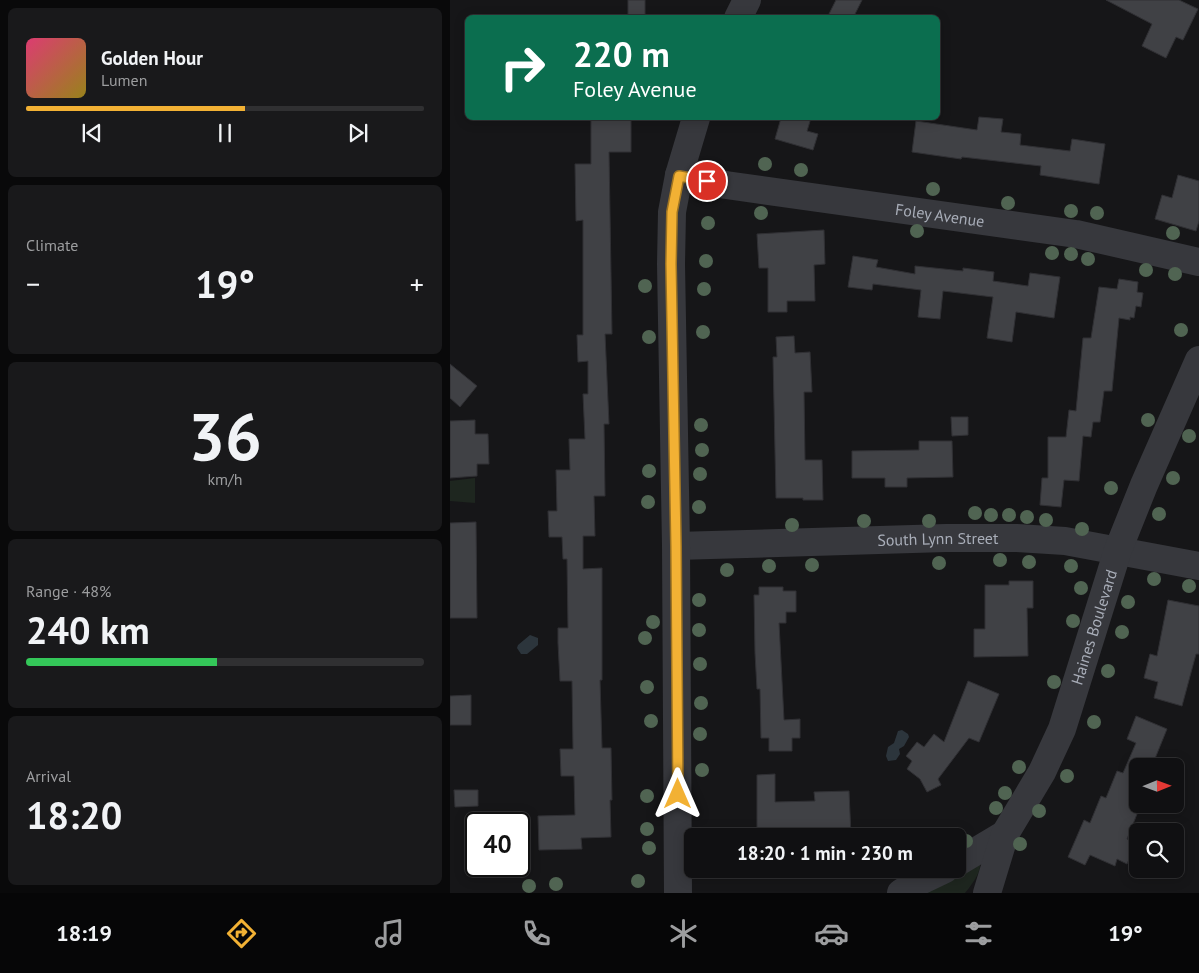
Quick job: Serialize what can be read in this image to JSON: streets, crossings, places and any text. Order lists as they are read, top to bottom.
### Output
{
  "streets": {
    "street": ["Foley Avenue", "South Lynn Street", "Haines Boulevard"]
  },
  "crossings": [
    ["South Lynn Street", "Haines Boulevard"]
  ],
  "north": "right",
  "page": {
    "turn": ["220 m", "Foley Avenue"],
    "song": ["Golden Hour", "Lumen"],
    "tile": [
      "Climate",
      ["36", "km/h"],
      ["Range · 48%", "240 km"],
      ["Arrival", "18:20"]
    ],
    "heat": ["−", "19°", "+"],
    "limit": "40",
    "trip": "18:20 · 1 min · 230 m",
    "tabs": ["18:19", "19°"]
  }
}
